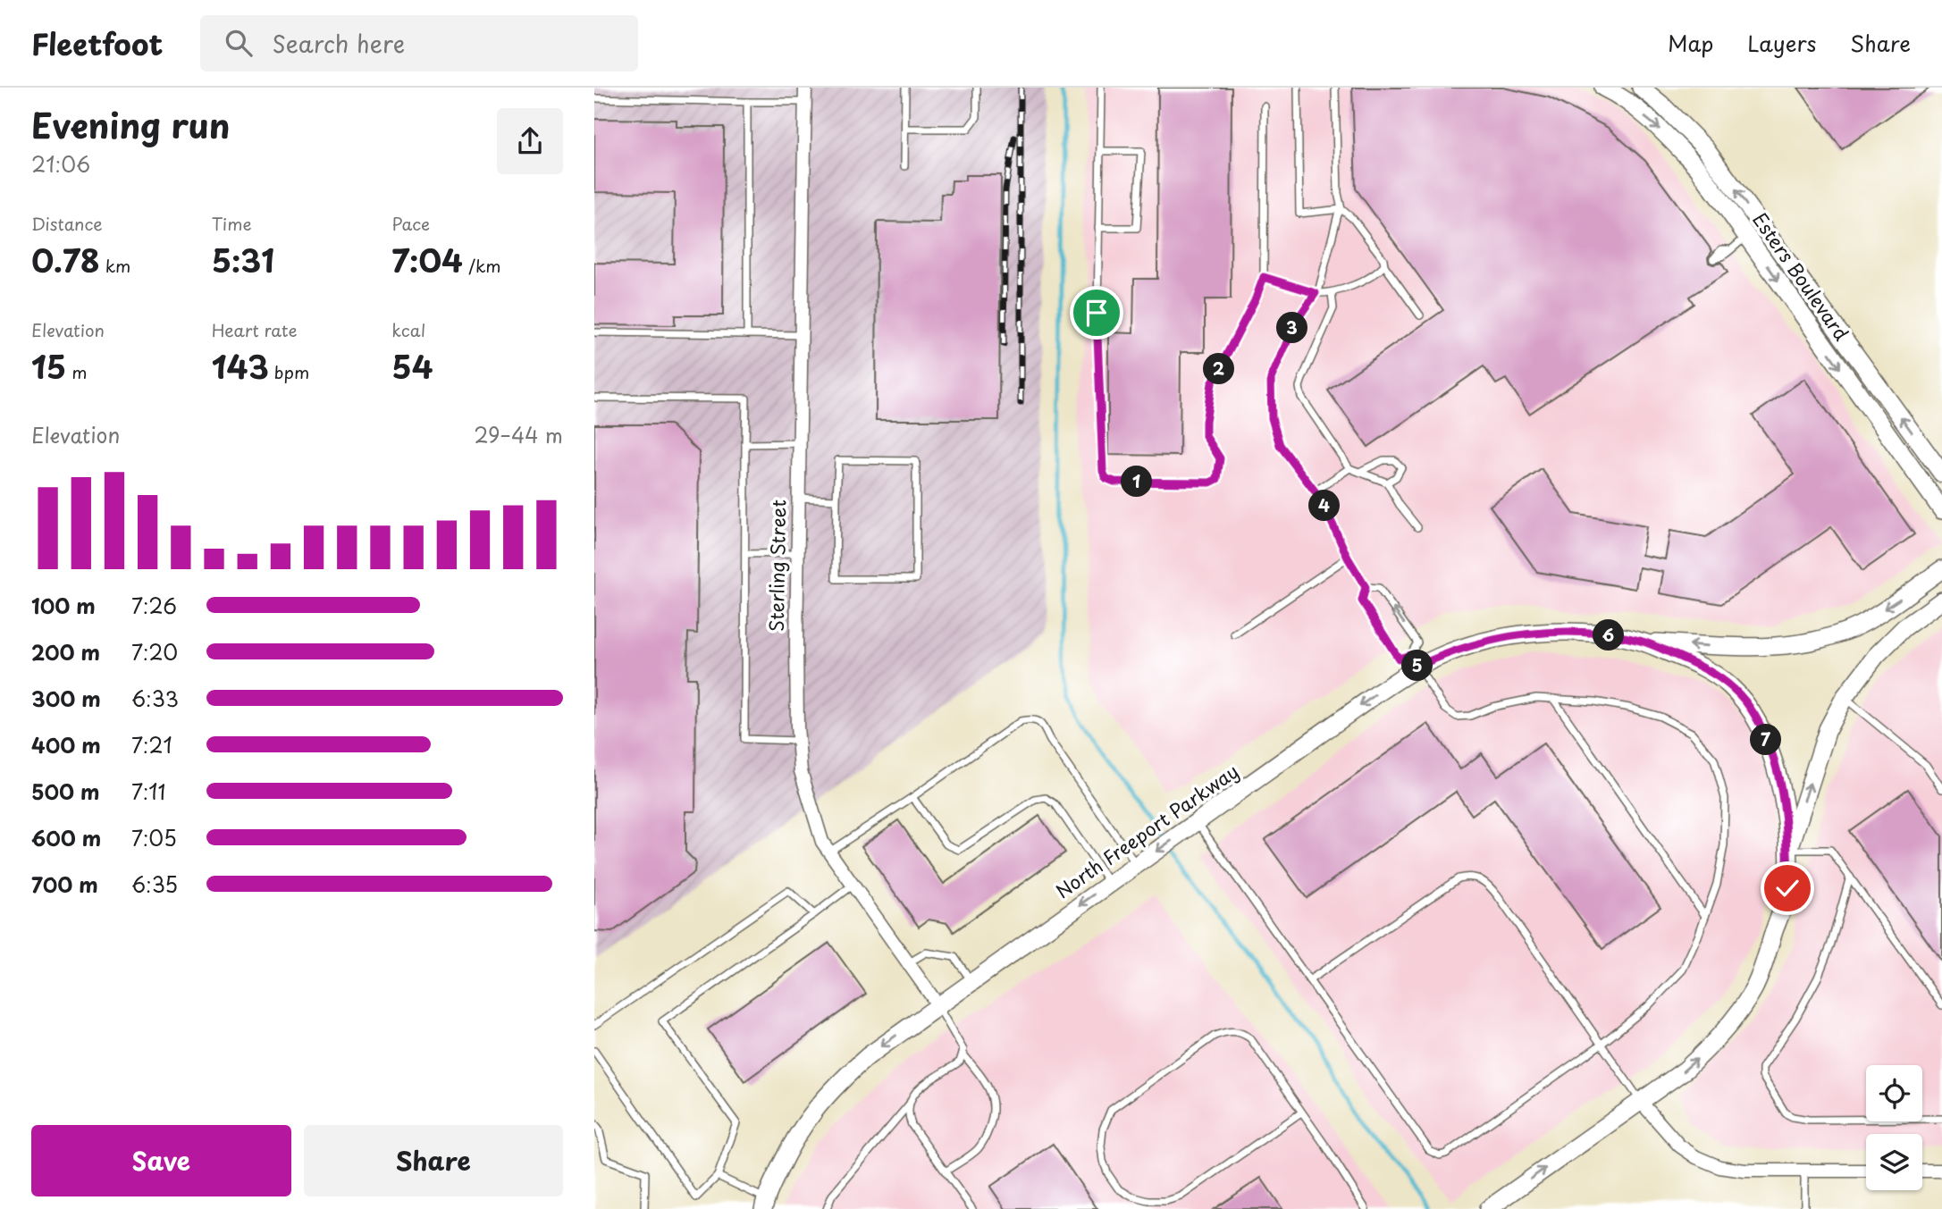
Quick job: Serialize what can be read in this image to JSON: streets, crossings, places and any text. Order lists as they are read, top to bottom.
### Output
{
  "streets": {
    "main road": ["Esters Boulevard", "North Freeport Parkway"],
    "street": ["Sterling Street"]
  },
  "crossings": [
    ["Sterling Street", "North Freeport Parkway"]
  ],
  "one_way": ["North Freeport Parkway"],
  "page": {
    "header": "Fleetfoot",
    "search": "Search here",
    "nav": ["Map", "Layers", "Share"],
    "heading": ["Evening run", "21:06"],
    "stats": [
      ["Distance", "0.78 km"],
      ["Time", "5:31"],
      ["Pace", "7:04 /km"],
      ["Elevation", "15 m"],
      ["Heart rate", "143 bpm"],
      ["kcal", "54"]
    ],
    "pins": [
      "3",
      "2",
      "1",
      "4",
      "6",
      "5",
      "7"
    ],
    "chart": ["Elevation", "29–44 m"],
    "list": [
      {
        "name": "100 m",
        "note": "7:26"
      },
      {
        "name": "200 m",
        "note": "7:20"
      },
      {
        "name": "300 m",
        "note": "6:33"
      },
      {
        "name": "400 m",
        "note": "7:21"
      },
      {
        "name": "500 m",
        "note": "7:11"
      },
      {
        "name": "600 m",
        "note": "7:05"
      },
      {
        "name": "700 m",
        "note": "6:35"
      }
    ],
    "buttons": ["Save", "Share"]
  }
}
